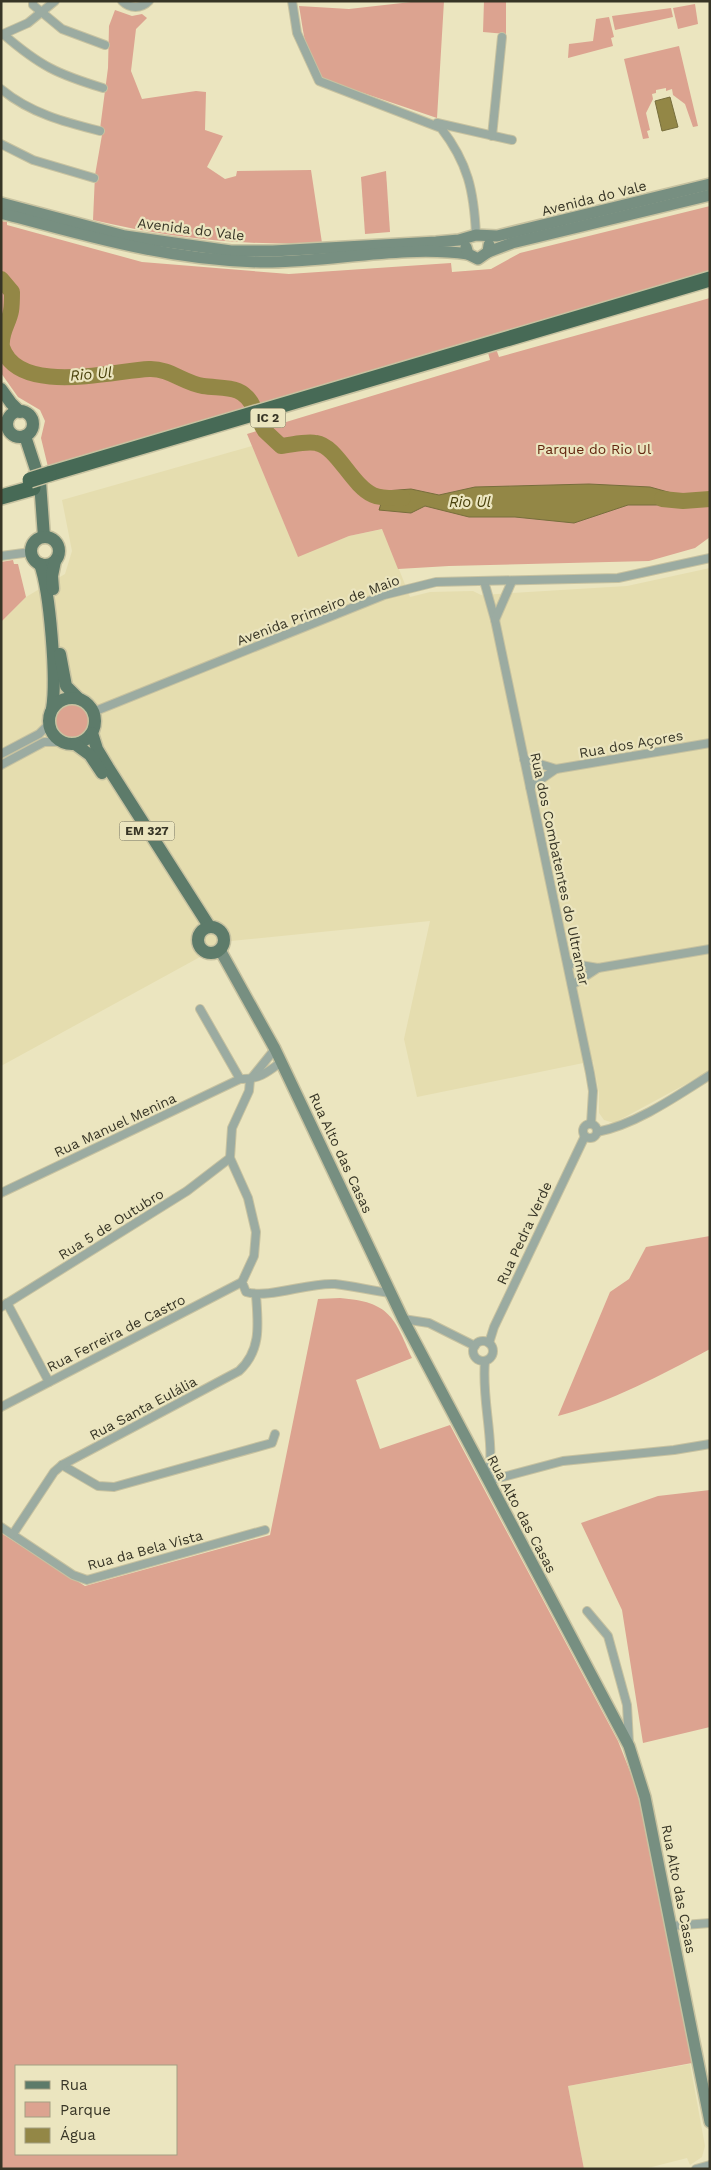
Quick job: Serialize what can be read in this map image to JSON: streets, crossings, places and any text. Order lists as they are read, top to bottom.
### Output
{
  "streets": {
    "highway": ["IC 2"],
    "main road": ["Avenida do Vale", "EM 327", "Rua Alto das Casas"],
    "street": [
      "Avenida Primeiro de Maio",
      "Rua dos Açores",
      "Rua dos Combatentes do Ultramar",
      "Rua Manuel Menina",
      "Rua 5 de Outubro",
      "Rua Pedra Verde",
      "Rua Ferreira de Castro",
      "Rua Santa Eulália",
      "Rua da Bela Vista"
    ]
  },
  "crossings": [
    ["Avenida Primeiro de Maio", "EM 327"],
    ["Avenida Primeiro de Maio", "Rua dos Combatentes do Ultramar"],
    ["Rua dos Açores", "Rua dos Combatentes do Ultramar"],
    ["EM 327", "Rua Alto das Casas"],
    ["Rua dos Combatentes do Ultramar", "Rua Pedra Verde"],
    ["Rua Santa Eulália", "Rua da Bela Vista"]
  ],
  "water": ["Rio Ul"],
  "parks": ["Parque do Rio Ul"],
  "legend": ["Rua", "Parque", "Água"]
}
